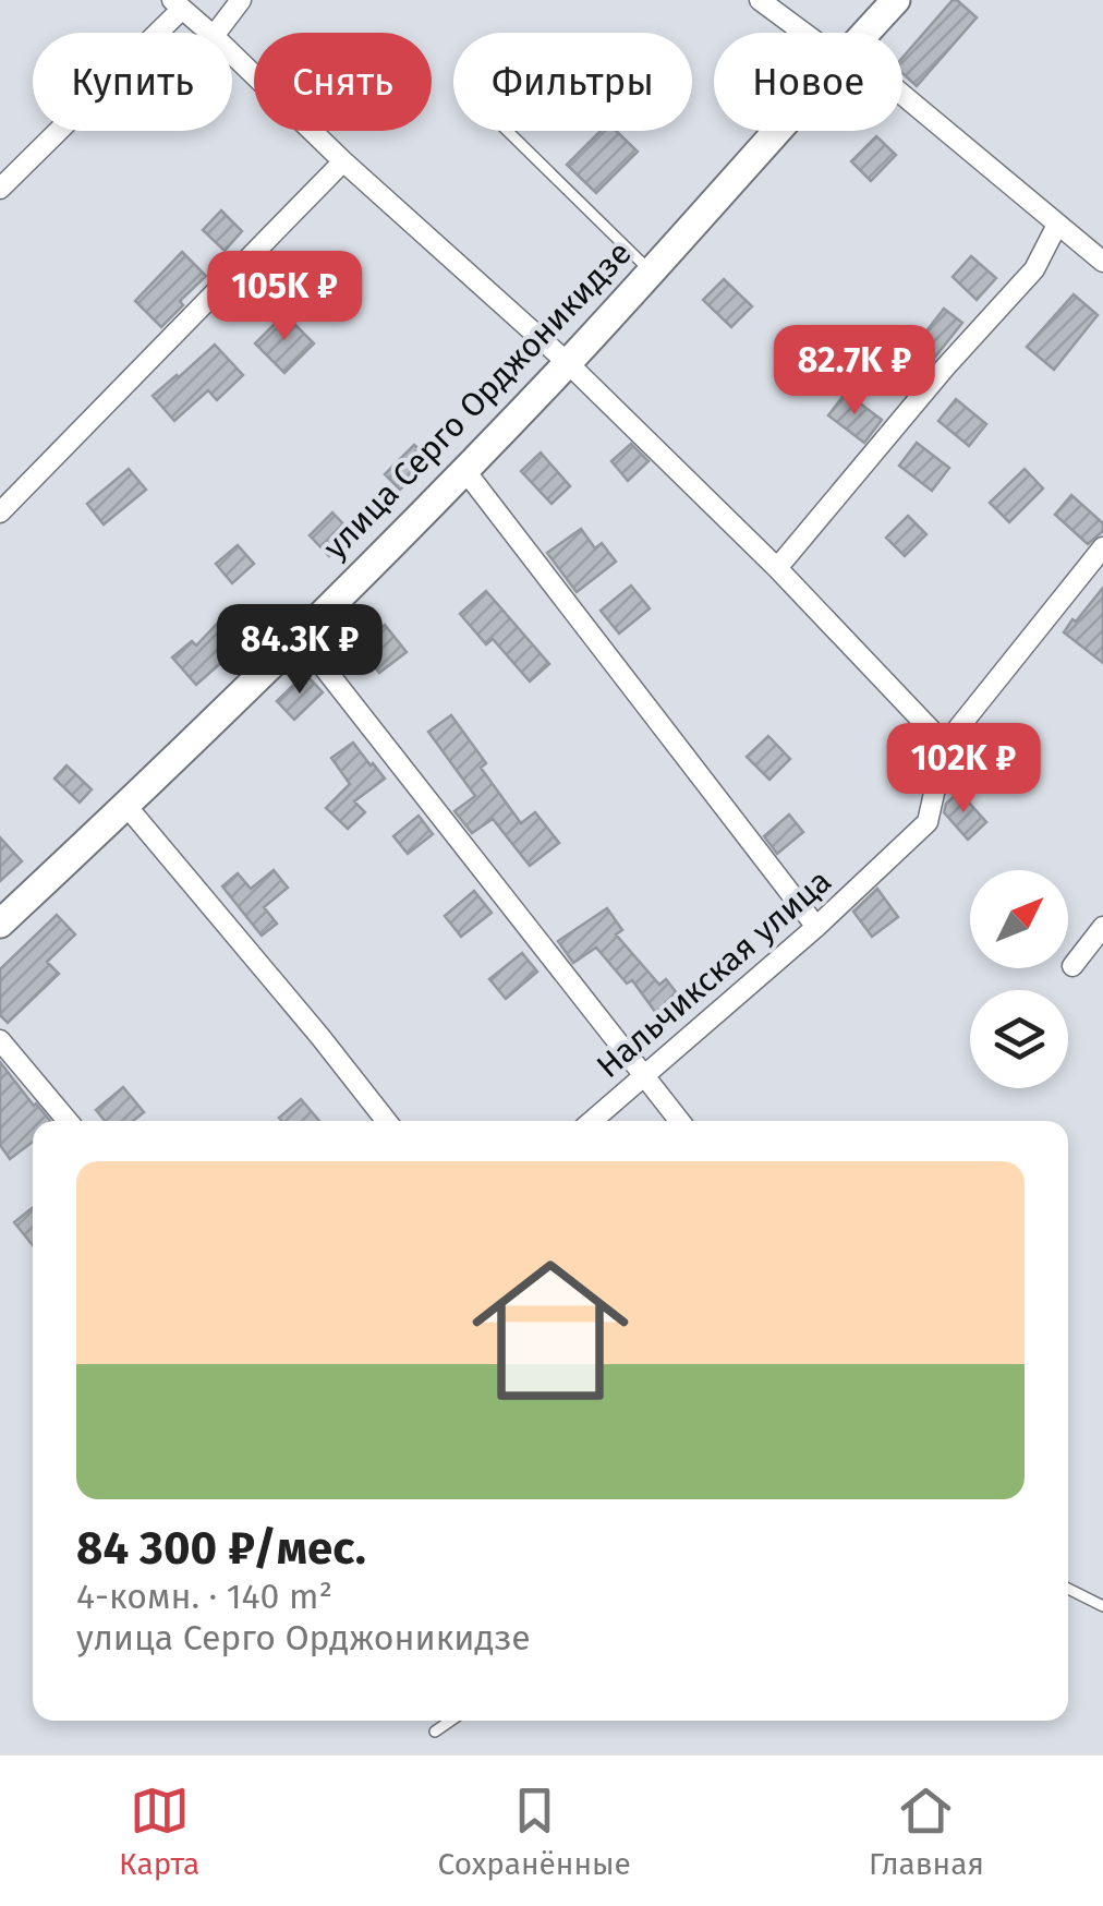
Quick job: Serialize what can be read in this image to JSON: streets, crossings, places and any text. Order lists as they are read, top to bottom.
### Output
{
  "streets": {
    "street": ["улица Серго Орджоникидзе", "Нальчикская улица"]
  },
  "north": "top right",
  "page": {
    "chip": [
      "Купить",
      "Снять",
      "Фильтры",
      "Новое"
    ],
    "price": [
      "105K ₽",
      "82.7K ₽",
      "84.3K ₽",
      "102K ₽"
    ],
    "list": [
      {
        "name": "84 300 ₽/мес.",
        "note": "4-комн. · 140 m² · улица Серго Орджоникидзе"
      }
    ],
    "tabs": ["Карта", "Сохранённые", "Главная"]
  }
}
